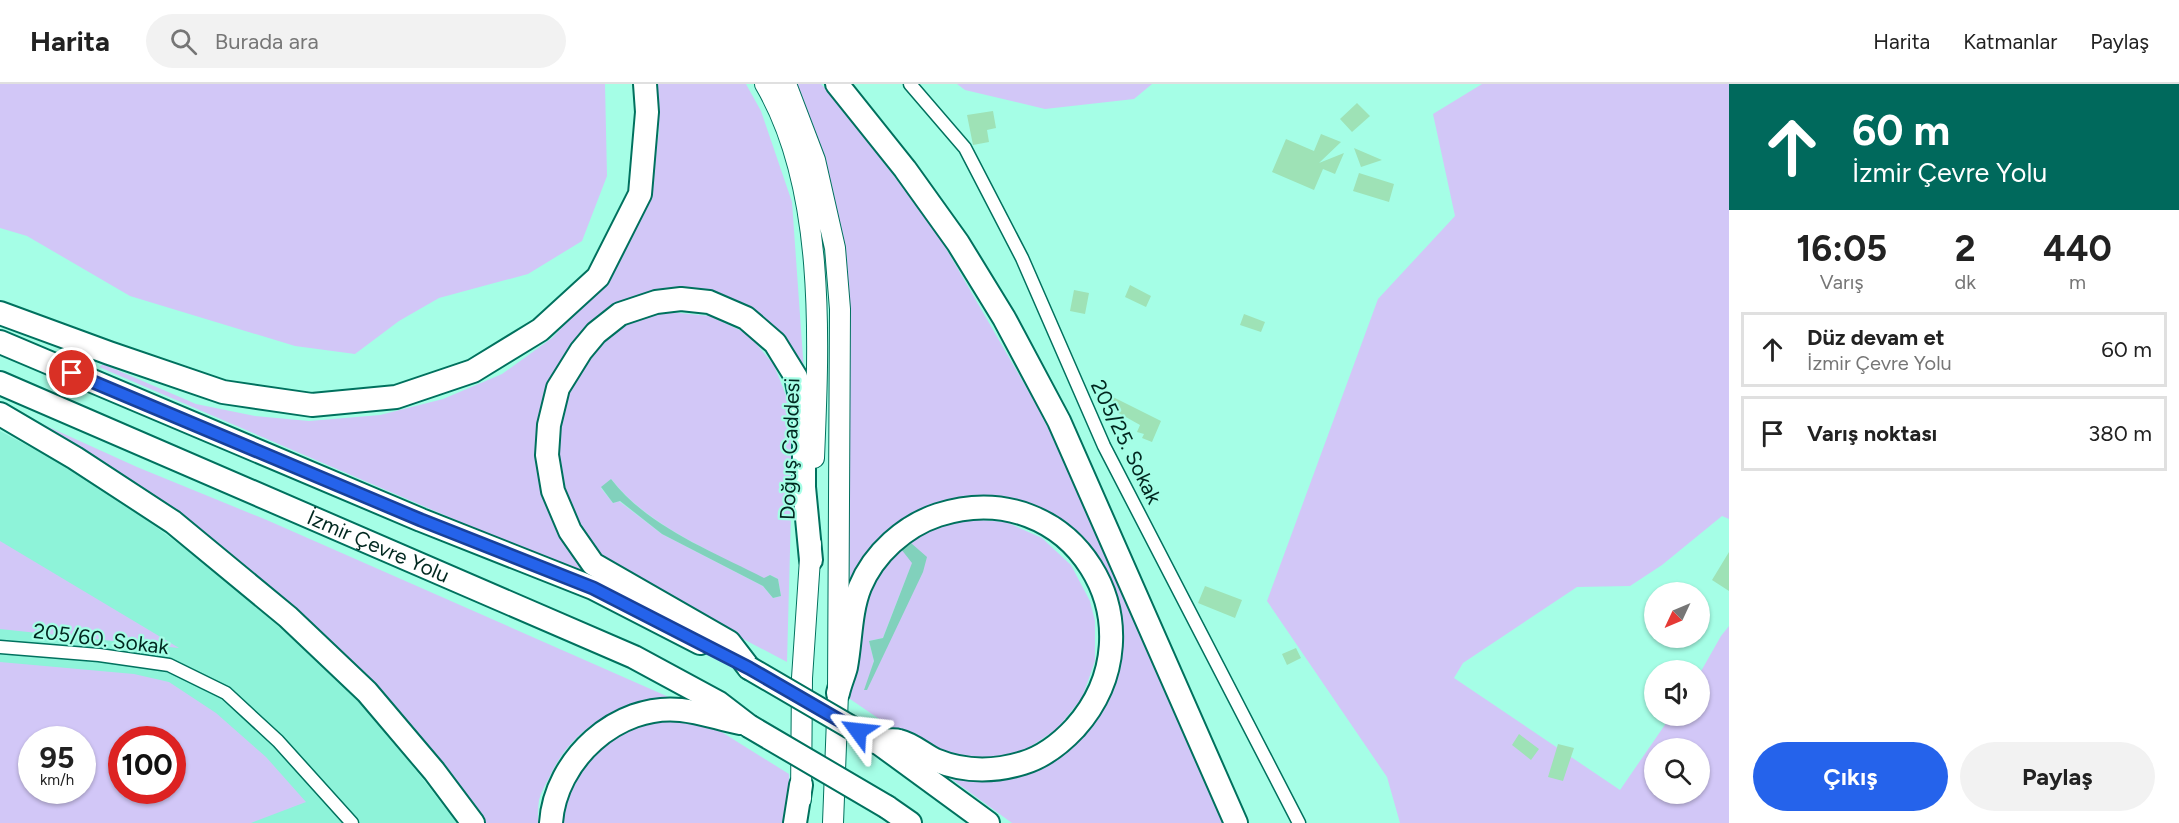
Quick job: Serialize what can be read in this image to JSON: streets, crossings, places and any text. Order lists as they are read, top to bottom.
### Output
{
  "streets": {
    "highway": ["İzmir Çevre Yolu"],
    "main road": ["Doğuş Caddesi"],
    "street": ["205/25. Sokak", "205/60. Sokak"]
  },
  "north": "bottom left",
  "page": {
    "header": "Harita",
    "search": "Burada ara",
    "nav": ["Harita", "Katmanlar", "Paylaş"],
    "turn": ["60 m", "İzmir Çevre Yolu"],
    "eta": [
      "16:05",
      "Varış",
      "2",
      "dk",
      "440",
      "m"
    ],
    "list": [
      {
        "name": "Düz devam et",
        "note": "İzmir Çevre Yolu",
        "value": "60 m"
      },
      {
        "name": "Varış noktası",
        "value": "380 m"
      }
    ],
    "speed": "95 km/h",
    "limit": "100",
    "buttons": ["Çıkış", "Paylaş"]
  }
}
